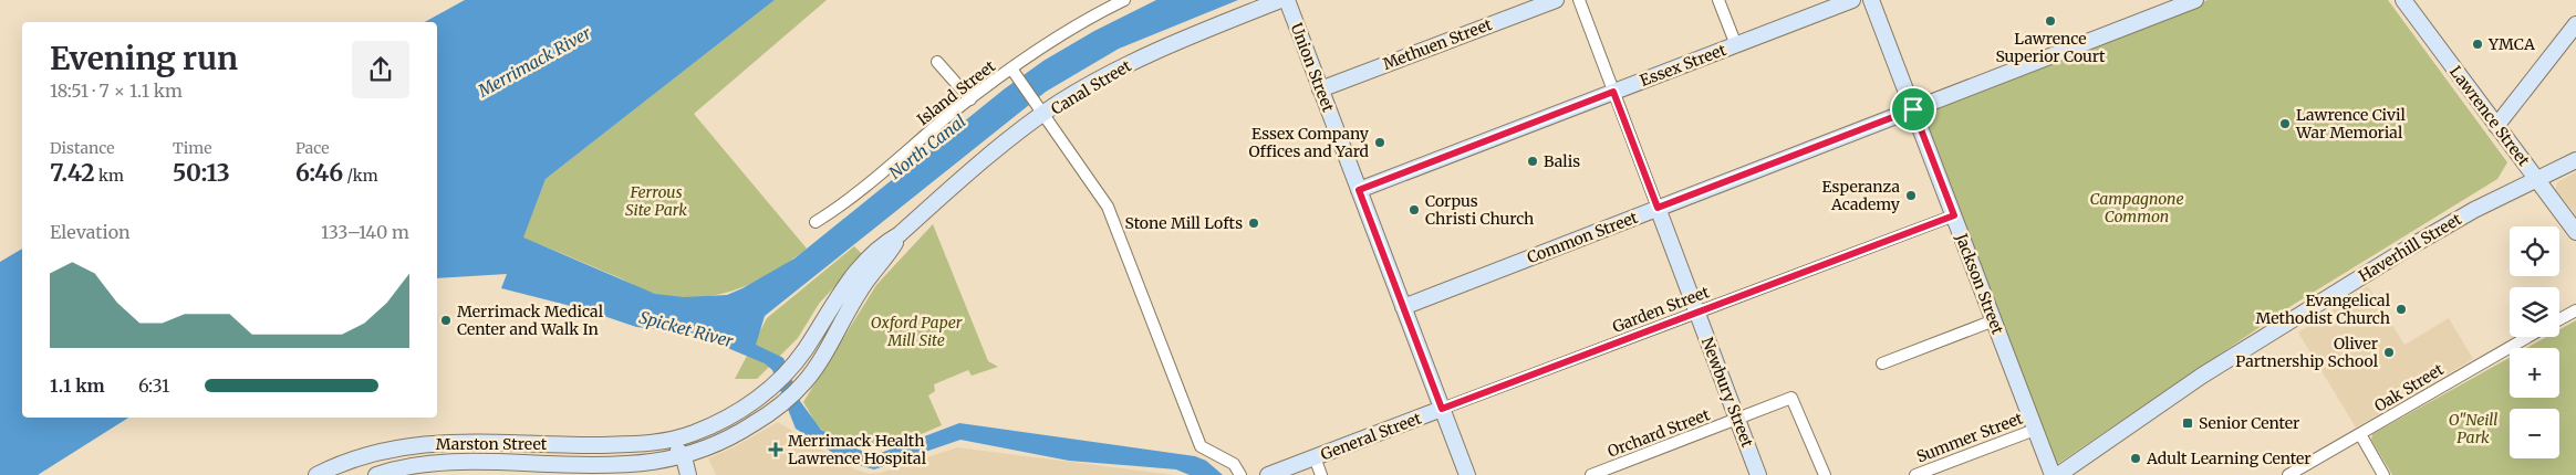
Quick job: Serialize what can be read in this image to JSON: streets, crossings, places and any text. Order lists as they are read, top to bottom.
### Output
{
  "streets": {
    "main road": [
      "Methuen Street",
      "Essex Street",
      "Union Street",
      "Canal Street",
      "Lawrence Street",
      "Common Street",
      "Haverhill Street",
      "Jackson Street",
      "Newbury Street",
      "General Street",
      "Marston Street"
    ],
    "street": [
      "Island Street",
      "Garden Street",
      "Oak Street",
      "Orchard Street",
      "Summer Street"
    ]
  },
  "crossings": [
    ["Methuen Street", "Union Street"],
    ["Essex Street", "Union Street"],
    ["Essex Street", "Newbury Street"],
    ["Union Street", "Common Street"],
    ["Union Street", "Garden Street"],
    ["Union Street", "General Street"],
    ["Canal Street", "Marston Street"],
    ["Lawrence Street", "Haverhill Street"],
    ["Common Street", "Jackson Street"],
    ["Common Street", "Newbury Street"],
    ["Jackson Street", "Garden Street"],
    ["Jackson Street", "Summer Street"],
    ["Garden Street", "Newbury Street"],
    ["Garden Street", "General Street"],
    ["Newbury Street", "Orchard Street"]
  ],
  "water": ["Merrimack River", "North Canal", "Spicket River"],
  "parks": [
    "Ferrous Site Park",
    "Campagnone Common",
    "Oxford Paper Mill Site",
    "O\"Neill Park"
  ],
  "places": {
    "other": [
      "Lawrence Superior Court",
      "YMCA",
      "Lawrence Civil War Memorial",
      "Essex Company Offices and Yard",
      "Balis",
      "Esperanza Academy",
      "Corpus Christi Church",
      "Stone Mill Lofts",
      "Evangelical Methodist Church",
      "Merrimack Medical Center and Walk In",
      "Oliver Partnership School",
      "Adult Learning Center"
    ],
    "transit": ["Senior Center"],
    "health": ["Merrimack Health Lawrence Hospital"]
  },
  "page": {
    "heading": ["Evening run", "18:51 · 7 × 1.1 km"],
    "stats": [
      ["Distance", "7.42 km"],
      ["Time", "50:13"],
      ["Pace", "6:46 /km"]
    ],
    "chart": ["Elevation", "133–140 m"],
    "map_buttons": ["+", "−"],
    "list": [
      {
        "name": "1.1 km",
        "note": "6:31"
      }
    ]
  }
}
